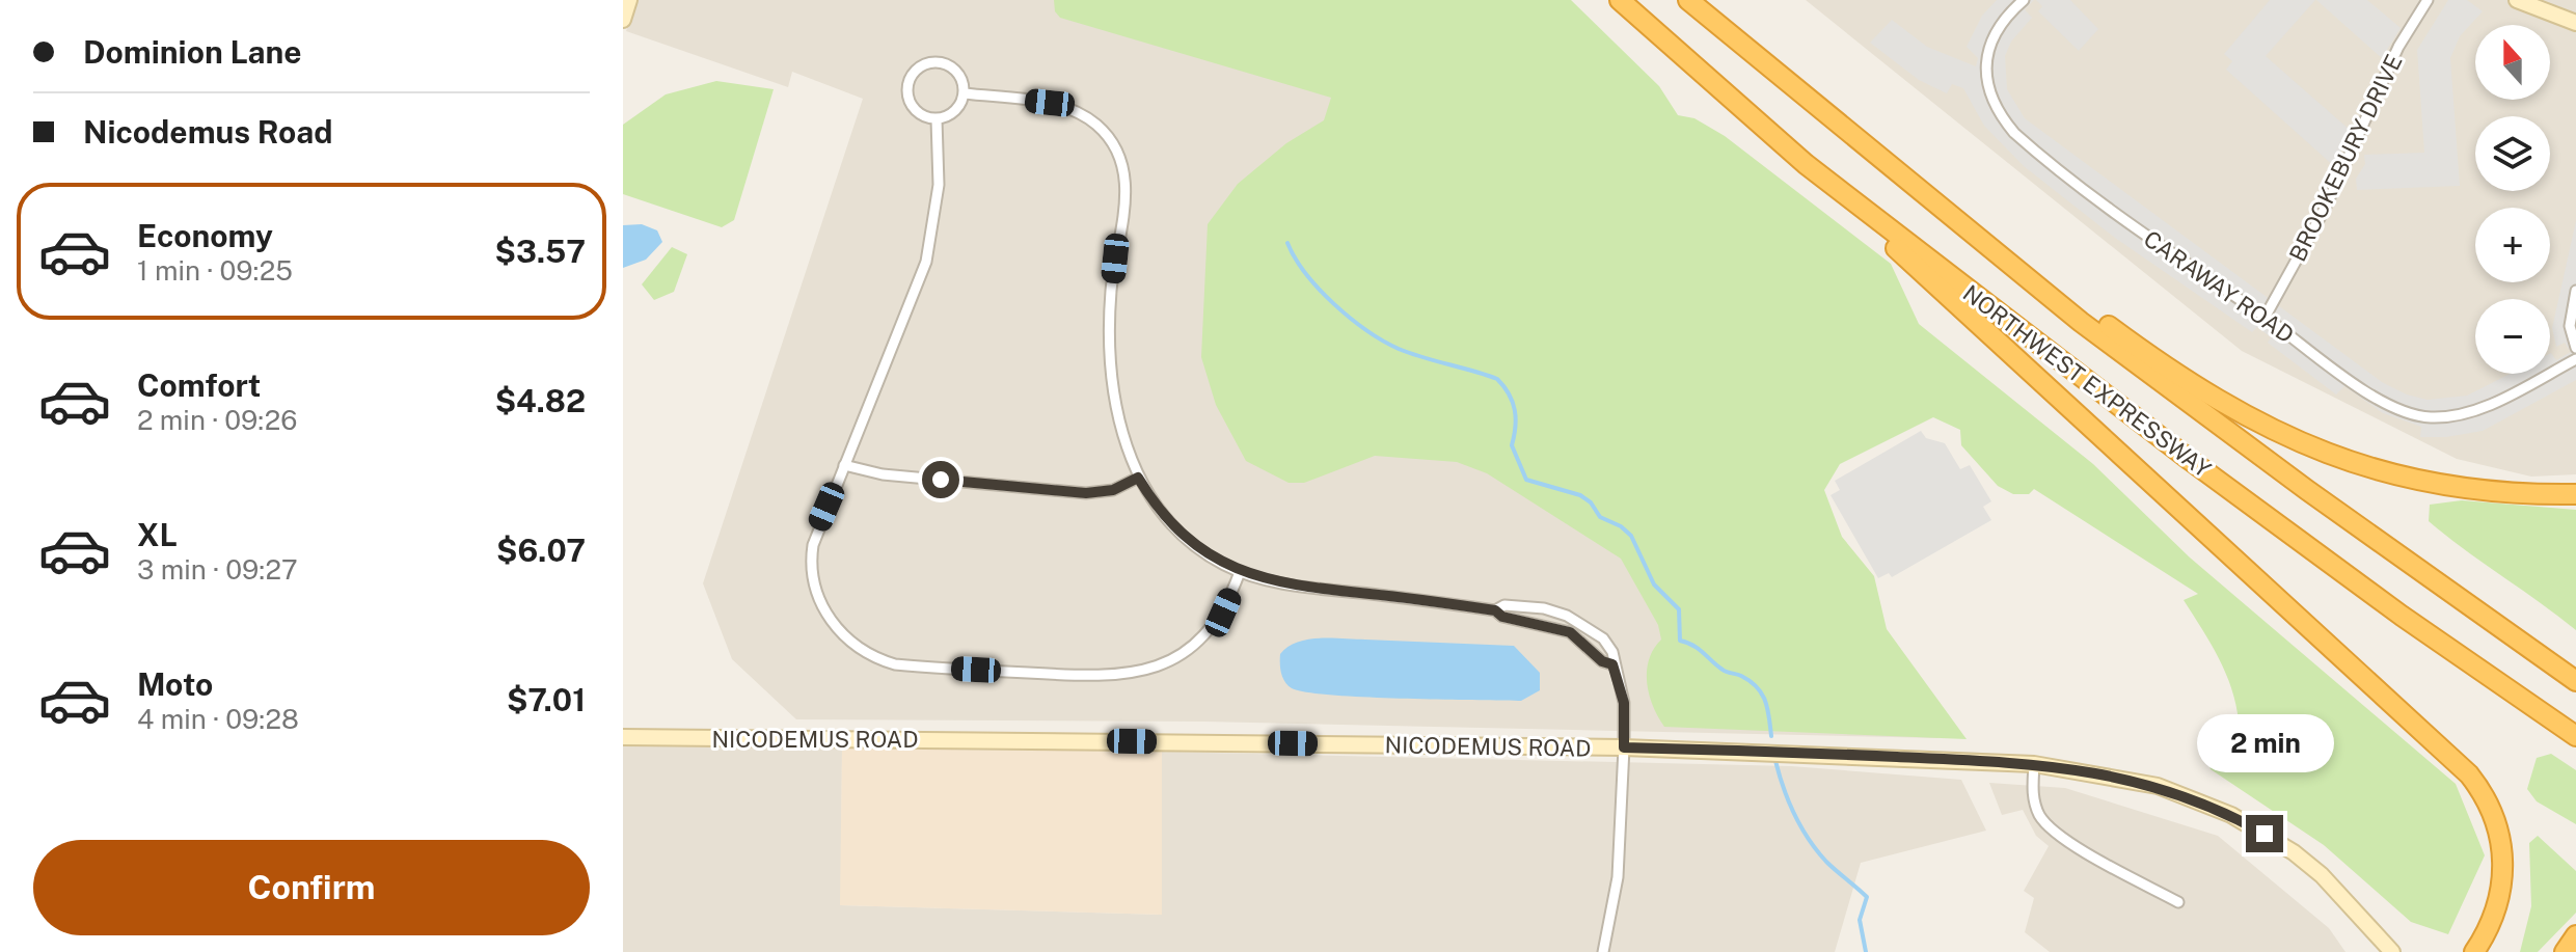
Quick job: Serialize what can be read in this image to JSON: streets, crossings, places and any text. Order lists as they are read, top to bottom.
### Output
{
  "streets": {
    "highway": ["NORTHWEST EXPRESSWAY"],
    "street": ["BROOKEBURY DRIVE", "CARAWAY ROAD", "NICODEMUS ROAD"]
  },
  "crossings": [
    ["BROOKEBURY DRIVE", "CARAWAY ROAD"]
  ],
  "north": "top",
  "page": {
    "banner": ["Dominion Lane", "Nicodemus Road"],
    "map_buttons": ["+", "−"],
    "list": [
      {
        "name": "Economy",
        "note": "1 min · 09:25",
        "value": "$3.57"
      },
      {
        "name": "Comfort",
        "note": "2 min · 09:26",
        "value": "$4.82"
      },
      {
        "name": "XL",
        "note": "3 min · 09:27",
        "value": "$6.07"
      },
      {
        "name": "Moto",
        "note": "4 min · 09:28",
        "value": "$7.01"
      }
    ],
    "bubble": "2 min",
    "buttons": "Confirm"
  }
}
